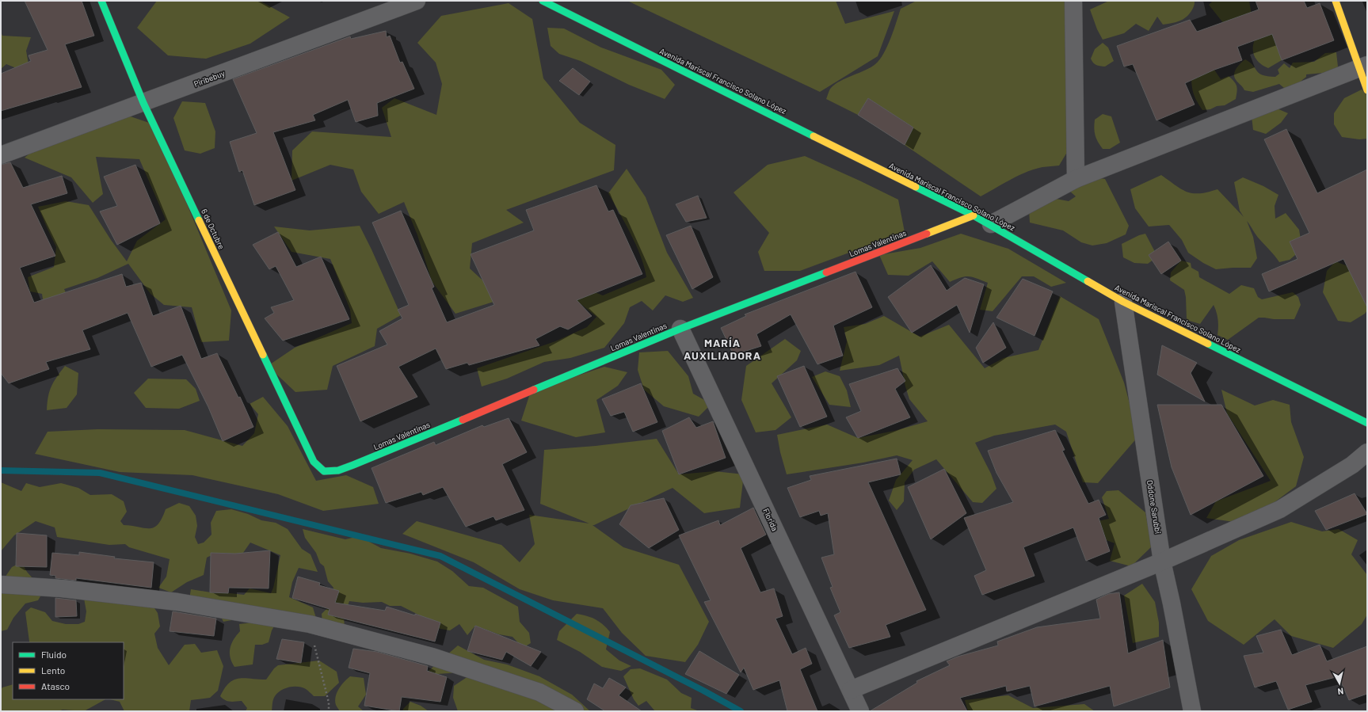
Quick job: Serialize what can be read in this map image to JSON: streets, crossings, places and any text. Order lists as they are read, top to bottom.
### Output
{
  "streets": {
    "street": [
      "Piribebuy",
      "Avenida Mariscal Francisco Solano López",
      "6 de Octubre",
      "Lomas Valentinas",
      "Oddone Sarubbi",
      "Florida"
    ]
  },
  "crossings": [
    ["Piribebuy", "6 de Octubre"],
    ["Avenida Mariscal Francisco Solano López", "Lomas Valentinas"],
    ["Avenida Mariscal Francisco Solano López", "Oddone Sarubbi"],
    ["6 de Octubre", "Lomas Valentinas"],
    ["Lomas Valentinas", "Florida"]
  ],
  "districts": ["MARÍA AUXILIADORA"],
  "legend": ["Fluido", "Lento", "Atasco"],
  "north": "bottom"
}
